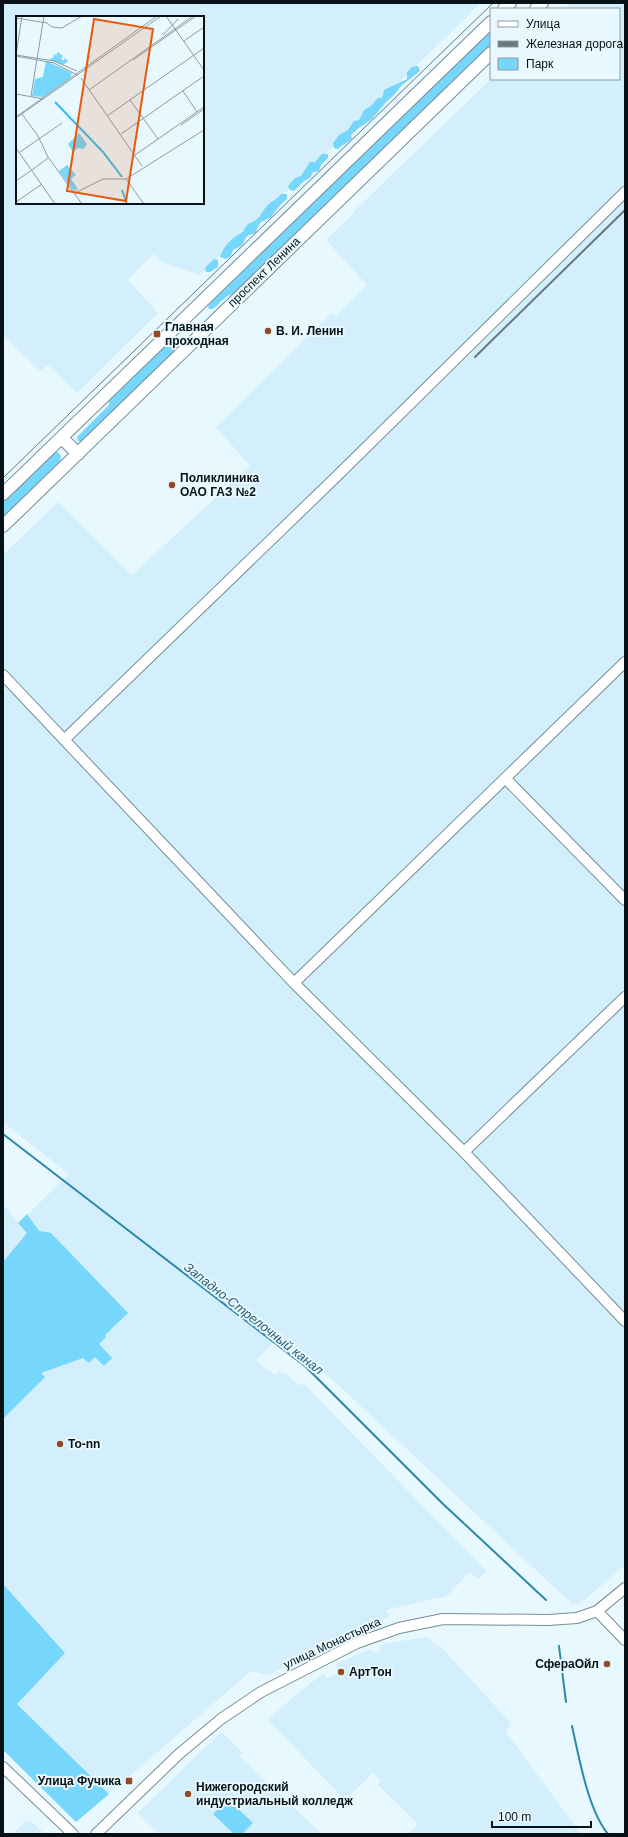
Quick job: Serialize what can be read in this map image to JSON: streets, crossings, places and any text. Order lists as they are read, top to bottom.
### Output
{
  "streets": {
    "main road": ["проспект Ленина"],
    "street": ["улица Монастырка"]
  },
  "water": ["Западно-Стрелочный канал"],
  "places": {
    "other": [
      "В. И. Ленин",
      "Поликлиника ОАО ГАЗ №2",
      "To-nn",
      "СфераОйл",
      "АртТон",
      "Нижегородский индустриальный колледж"
    ],
    "transit": ["Главная проходная", "Улица Фучика"]
  },
  "legend": ["Улица", "Железная дорога", "Парк"],
  "scale_bar": "100 m"
}
